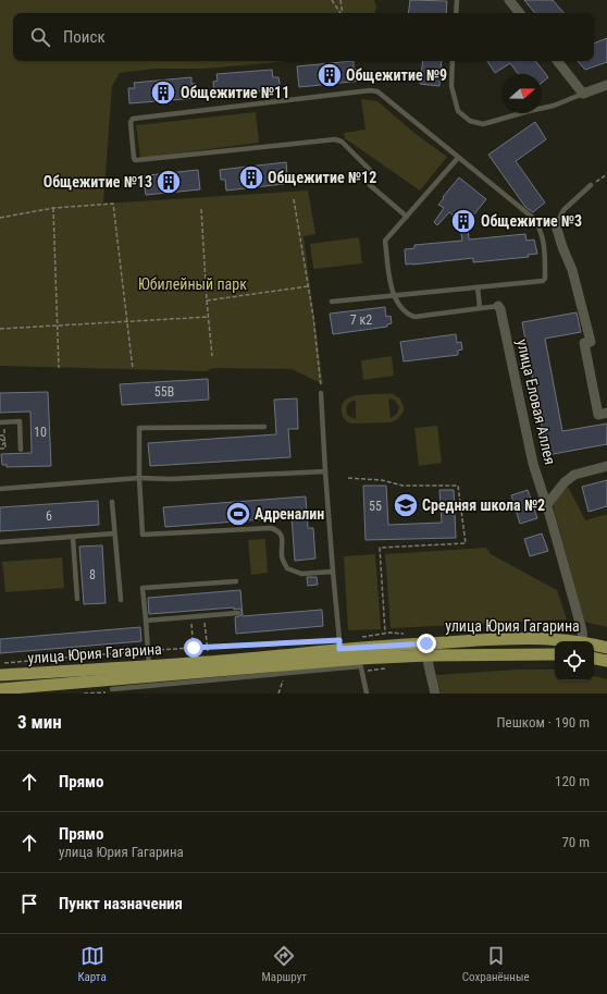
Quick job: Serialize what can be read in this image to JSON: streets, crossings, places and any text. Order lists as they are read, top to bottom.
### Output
{
  "streets": {
    "main road": ["улица Юрия Гагарина"],
    "street": ["улица Еловая Аллея"]
  },
  "parks": ["Юбилейный парк"],
  "places": {
    "building": [
      "Общежитие №9",
      "Общежитие №11",
      "Общежитие №12",
      "Общежитие №13",
      "Общежитие №3"
    ],
    "school or university": ["Средняя школа №2"],
    "sports": ["Адреналин"]
  },
  "house_numbers": [
    "7 к2",
    "55В",
    "10",
    "55",
    "6",
    "8"
  ],
  "north": "right",
  "page": {
    "search": "Поиск",
    "heading": ["3 мин", "Пешком · 190 m"],
    "list": [
      ["Прямо", "120 m"],
      ["Прямо", "улица Юрия Гагарина", "70 m"],
      "Пункт назначения"
    ],
    "nav": ["Карта", "Маршрут", "Сохранённые"]
  }
}
